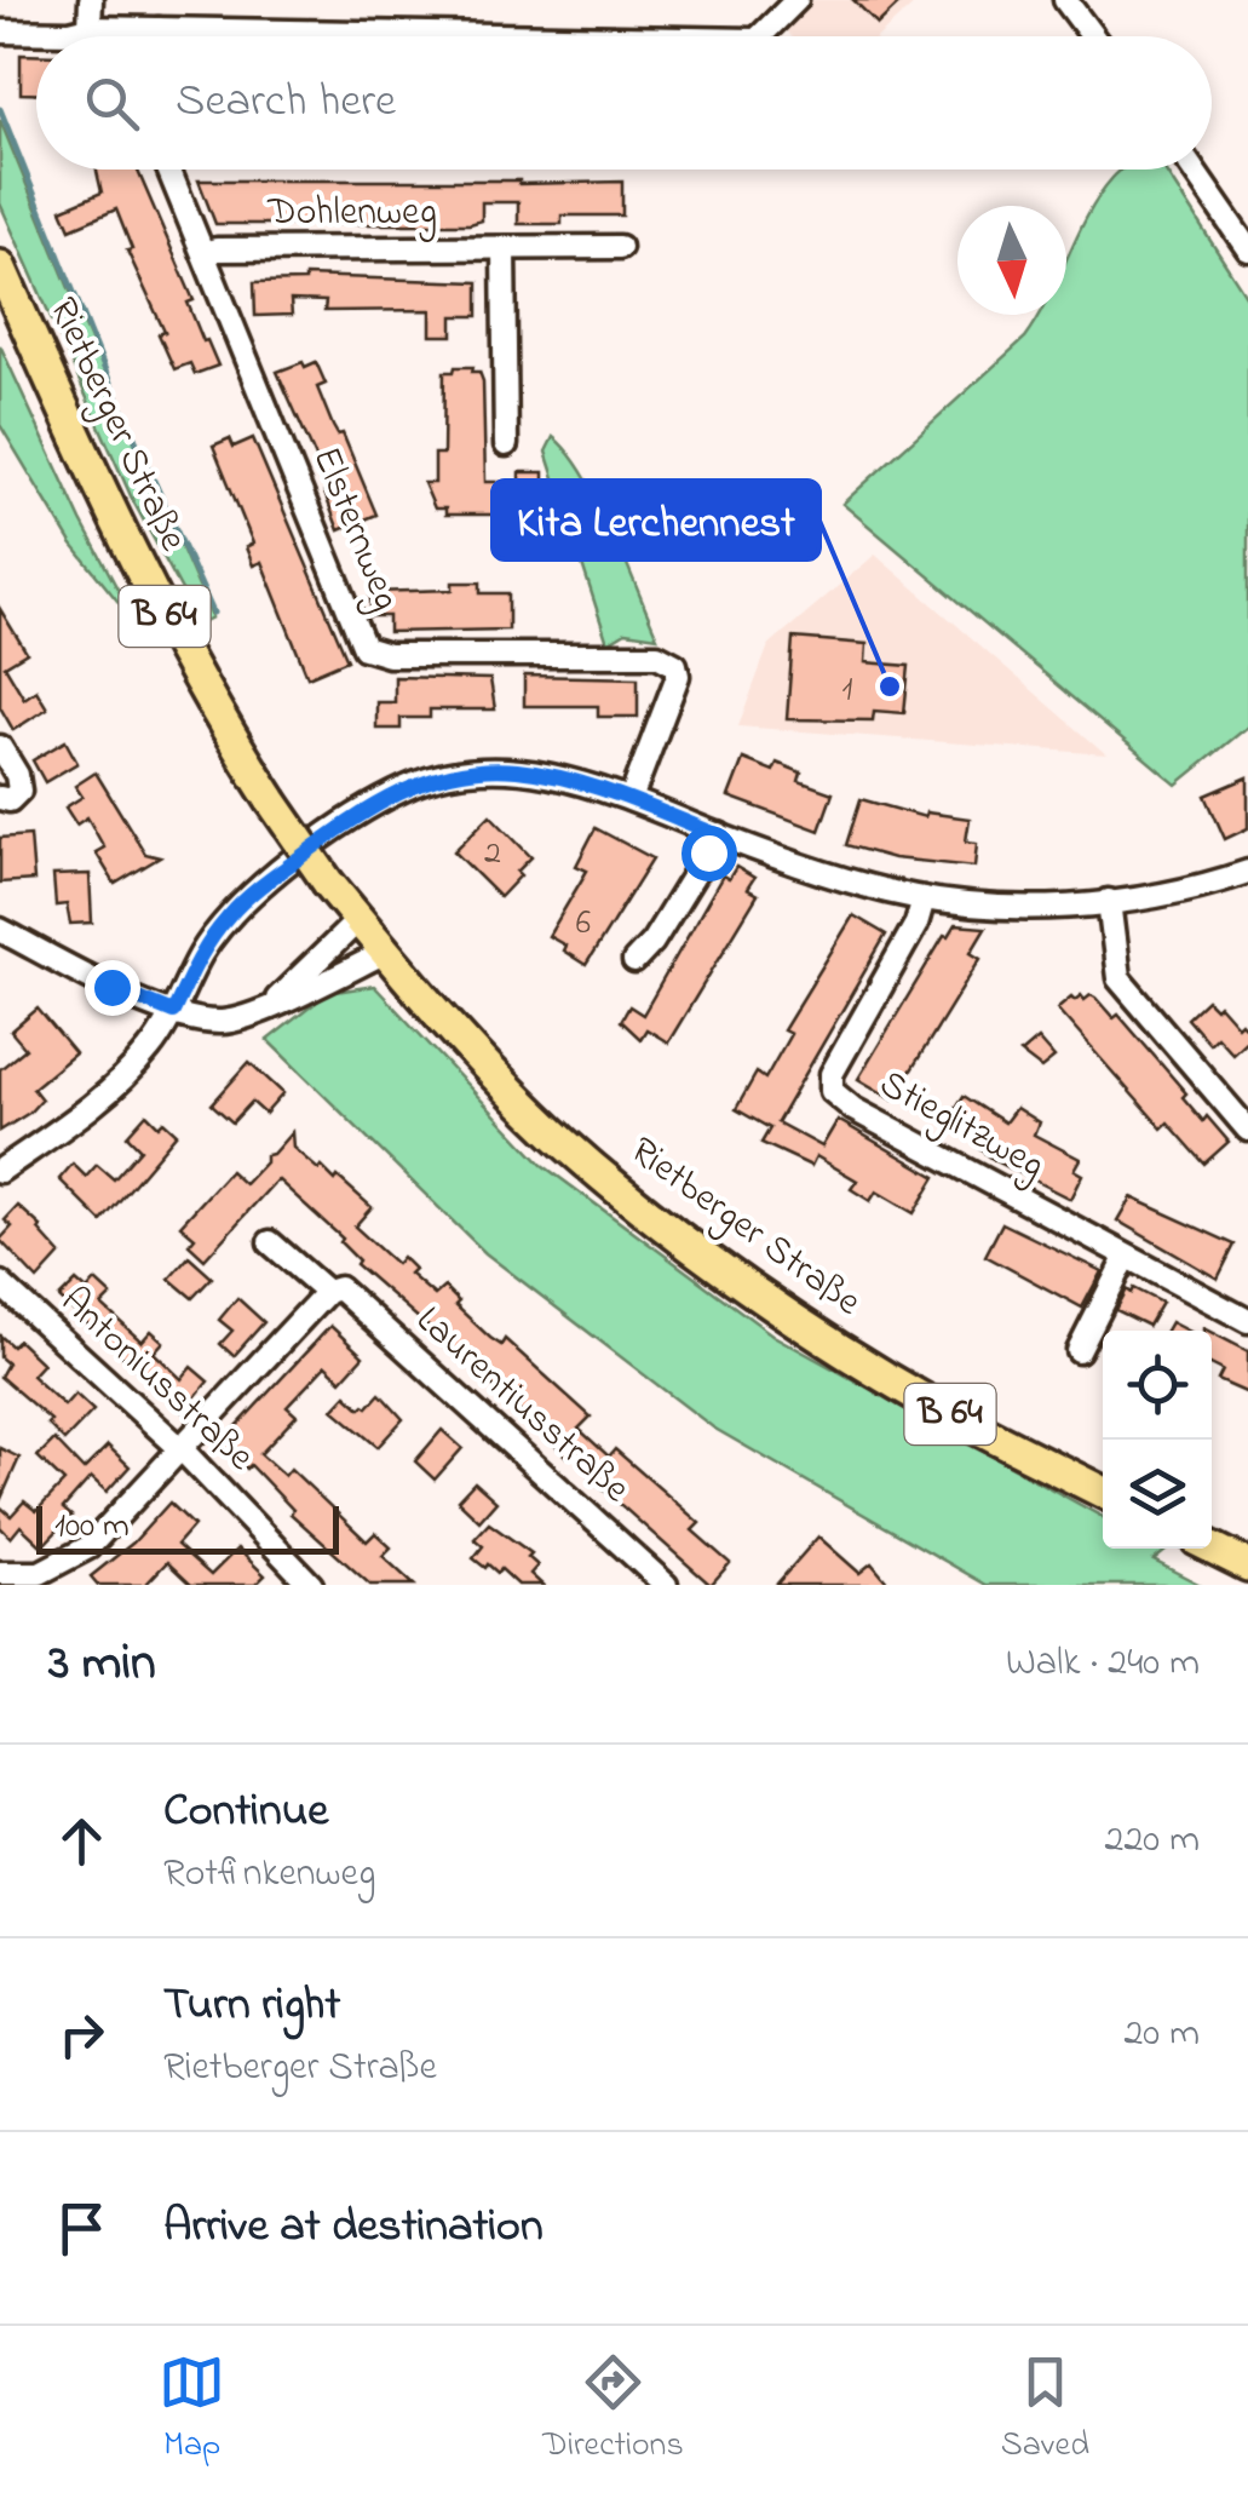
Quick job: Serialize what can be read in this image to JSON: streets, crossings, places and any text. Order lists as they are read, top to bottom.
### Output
{
  "streets": {
    "main road": ["Rietberger Straße", "B 64"],
    "street": [
      "Dohlenweg",
      "Elsternweg",
      "Stieglitzweg",
      "Antoniusstraße",
      "Laurentiusstraße"
    ]
  },
  "crossings": [
    ["Dohlenweg", "Elsternweg"]
  ],
  "places": ["Kita Lerchennest"],
  "house_numbers": ["1", "2", "6"],
  "scale_bar": "100 m",
  "north": "bottom",
  "page": {
    "search": "Search here",
    "scale": "100 m",
    "heading": ["3 min", "Walk · 240 m"],
    "list": [
      ["Continue", "Rotfinkenweg", "220 m"],
      ["Turn right", "Rietberger Straße", "20 m"],
      "Arrive at destination"
    ],
    "nav": ["Map", "Directions", "Saved"]
  }
}
